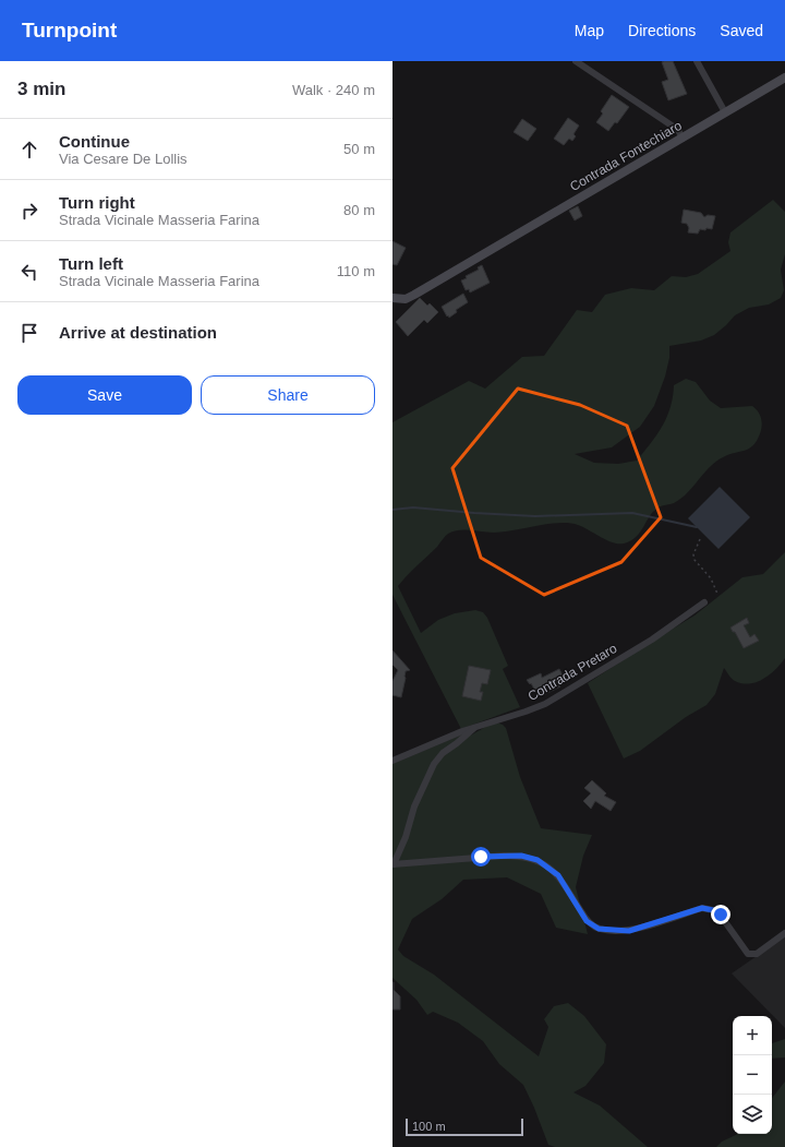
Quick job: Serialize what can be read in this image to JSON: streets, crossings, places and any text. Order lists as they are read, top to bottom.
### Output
{
  "streets": {
    "street": ["Contrada Fontechiaro", "Contrada Pretaro"]
  },
  "scale_bar": "100 m",
  "page": {
    "header": "Turnpoint",
    "nav": ["Map", "Directions", "Saved"],
    "heading": ["3 min", "Walk · 240 m"],
    "list": [
      ["Continue", "Via Cesare De Lollis", "50 m"],
      ["Turn right", "Strada Vicinale Masseria Farina", "80 m"],
      ["Turn left", "Strada Vicinale Masseria Farina", "110 m"],
      "Arrive at destination"
    ],
    "buttons": ["Save", "Share"],
    "map_buttons": ["+", "−"],
    "scale": "100 m"
  }
}
